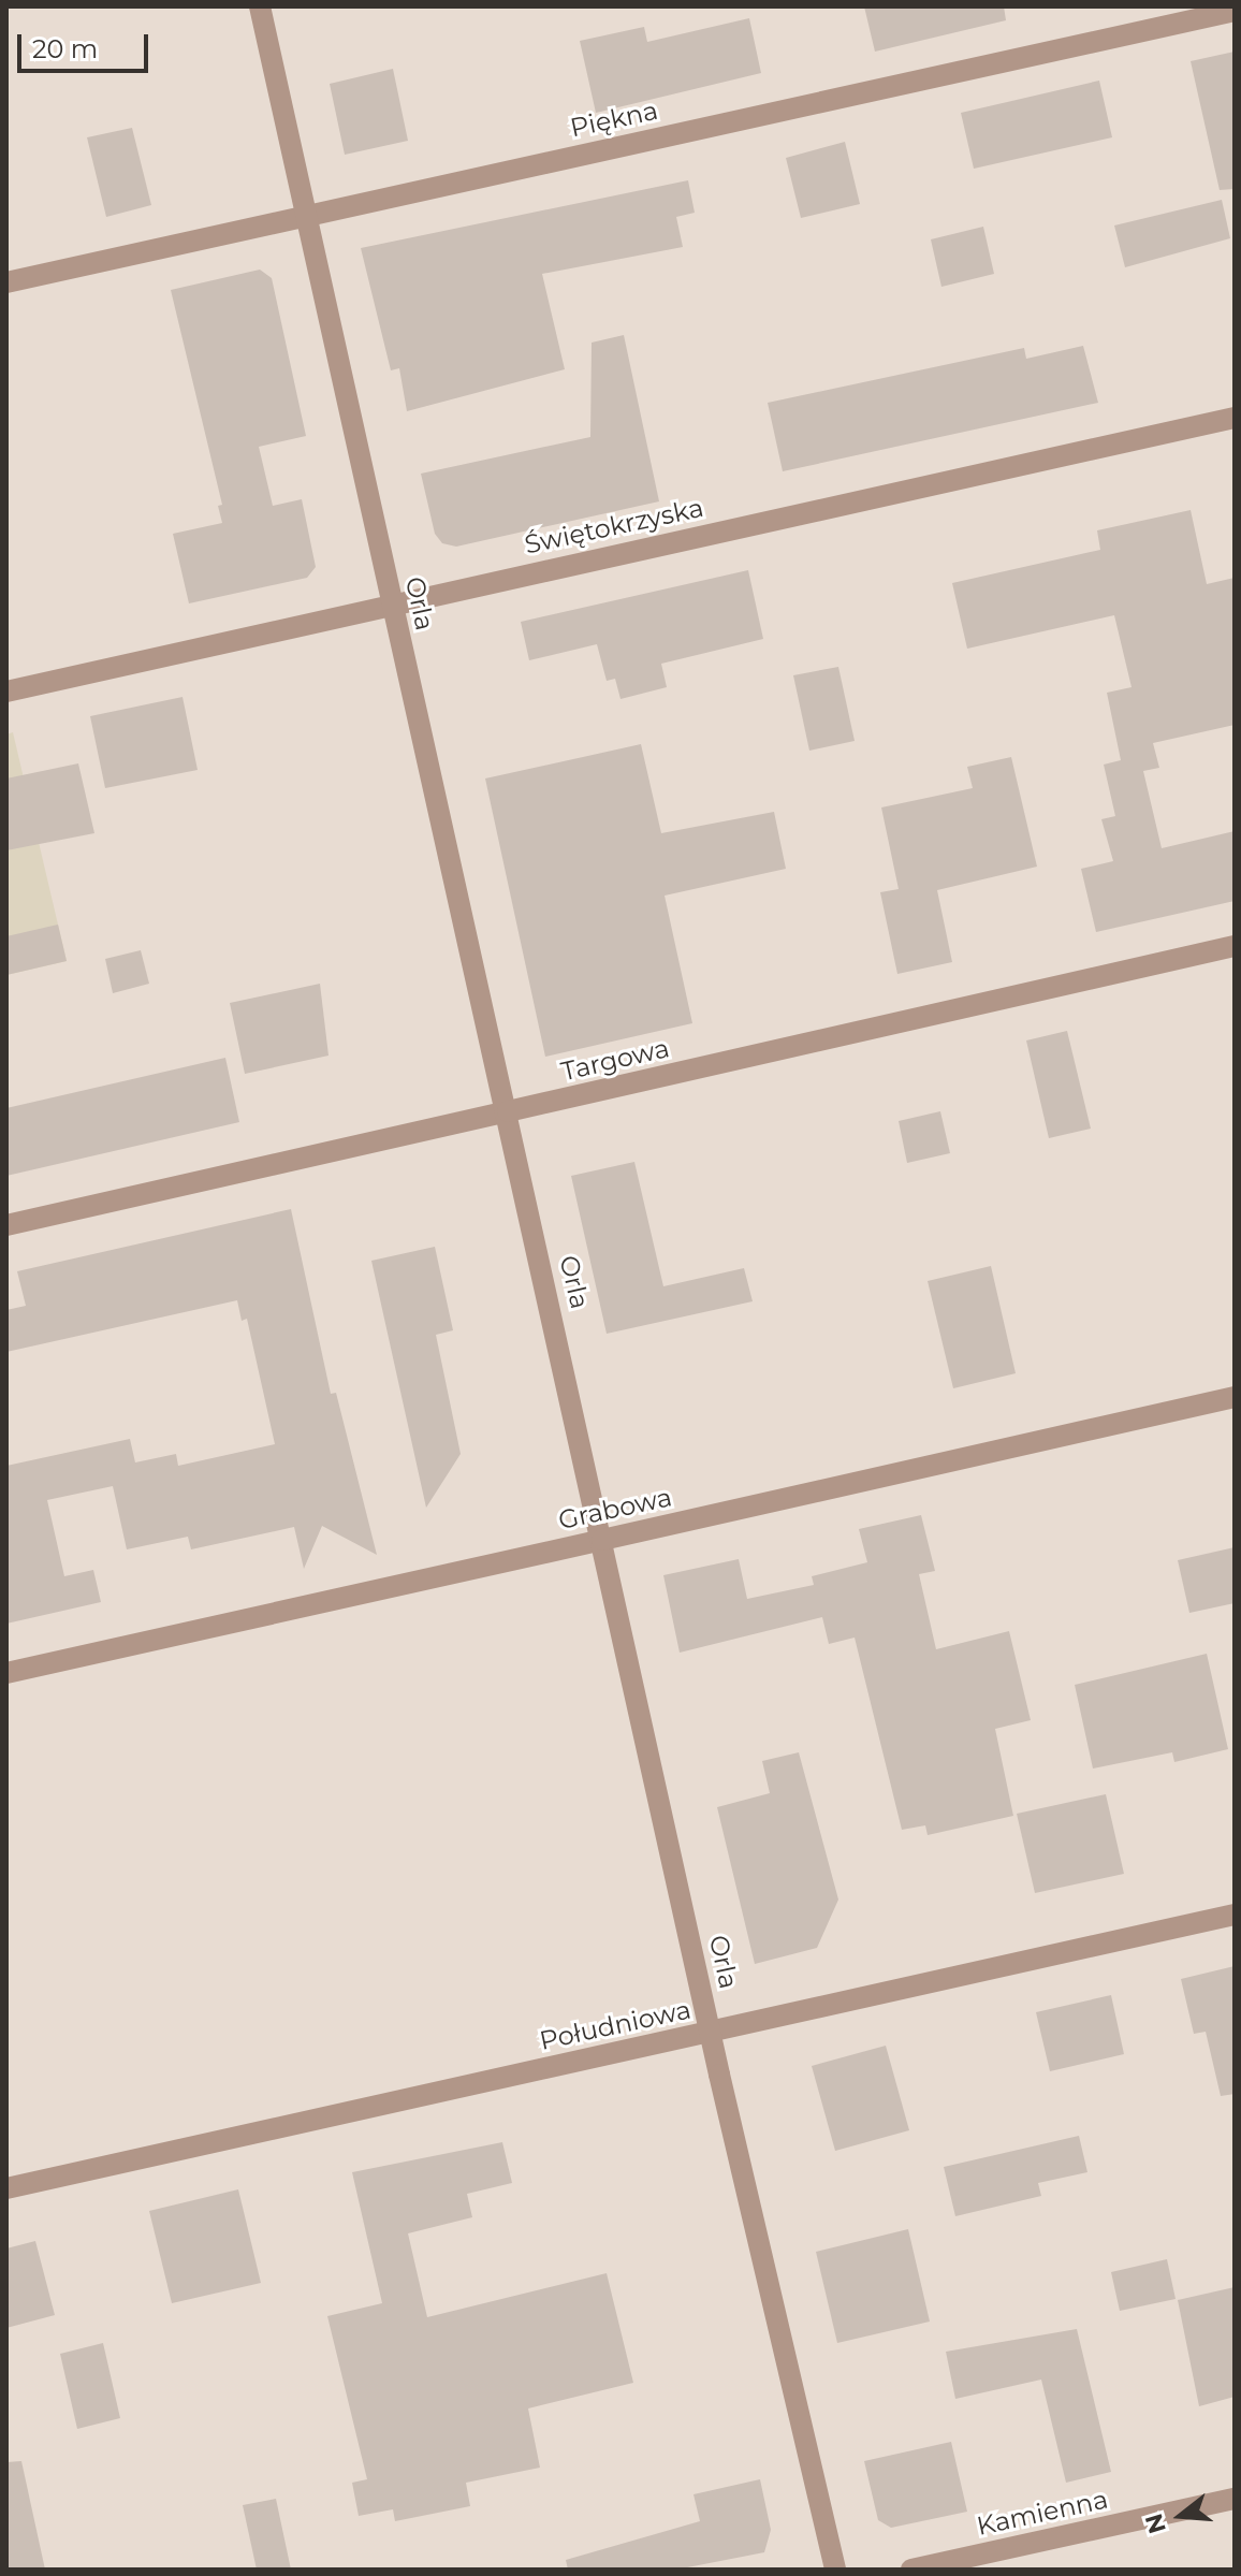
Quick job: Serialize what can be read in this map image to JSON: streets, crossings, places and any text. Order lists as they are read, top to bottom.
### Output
{
  "streets": {
    "street": [
      "Piękna",
      "Świętokrzyska",
      "Orla",
      "Targowa",
      "Grabowa",
      "Południowa",
      "Kamienna"
    ]
  },
  "crossings": [
    ["Piękna", "Orla"],
    ["Świętokrzyska", "Orla"],
    ["Orla", "Targowa"],
    ["Orla", "Grabowa"],
    ["Orla", "Południowa"]
  ],
  "scale_bar": "20 m",
  "north": "left"
}
